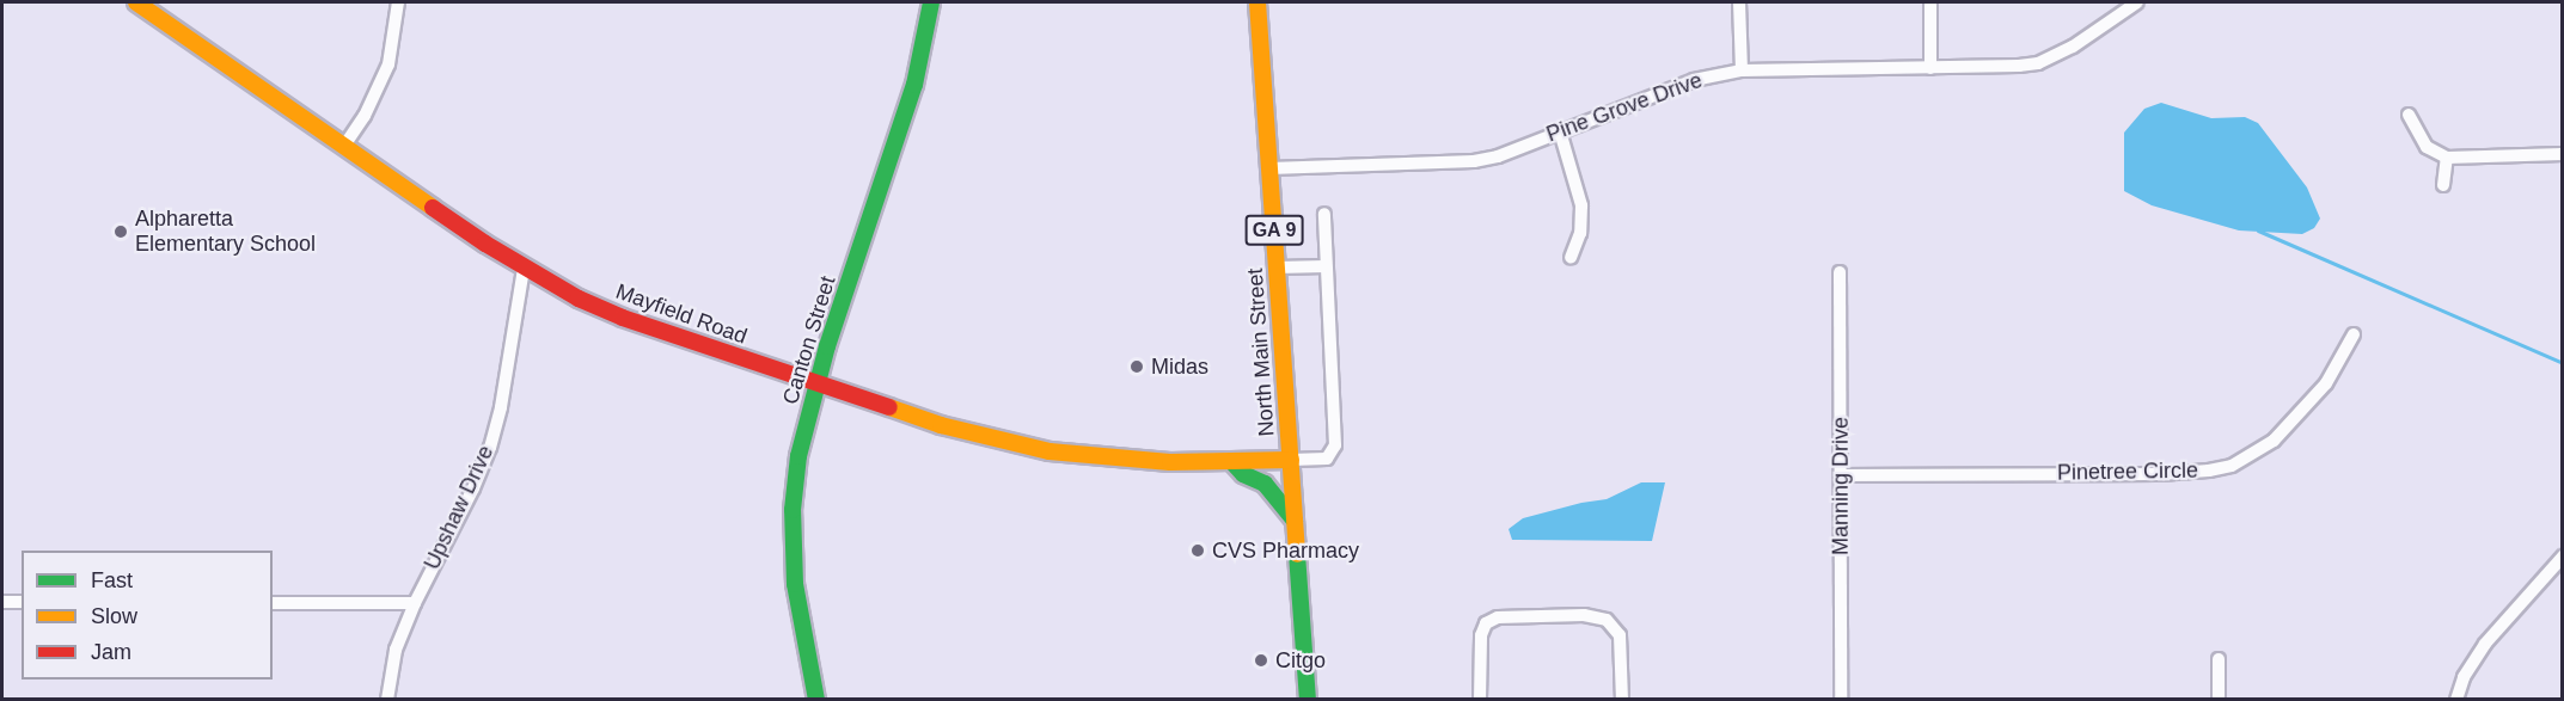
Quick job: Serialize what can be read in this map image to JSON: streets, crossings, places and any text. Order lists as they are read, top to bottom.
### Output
{
  "streets": {
    "street": [
      "Pine Grove Drive",
      "GA 9",
      "Mayfield Road",
      "Canton Street",
      "North Main Street",
      "Pinetree Circle",
      "Manning Drive",
      "Upshaw Drive"
    ]
  },
  "crossings": [
    ["Pine Grove Drive", "North Main Street"],
    ["Mayfield Road", "Canton Street"],
    ["Mayfield Road", "North Main Street"],
    ["Mayfield Road", "Upshaw Drive"],
    ["Pinetree Circle", "Manning Drive"]
  ],
  "places": [
    "Alpharetta Elementary School",
    "Midas",
    "CVS Pharmacy",
    "Citgo"
  ],
  "legend": ["Fast", "Slow", "Jam"]
}
